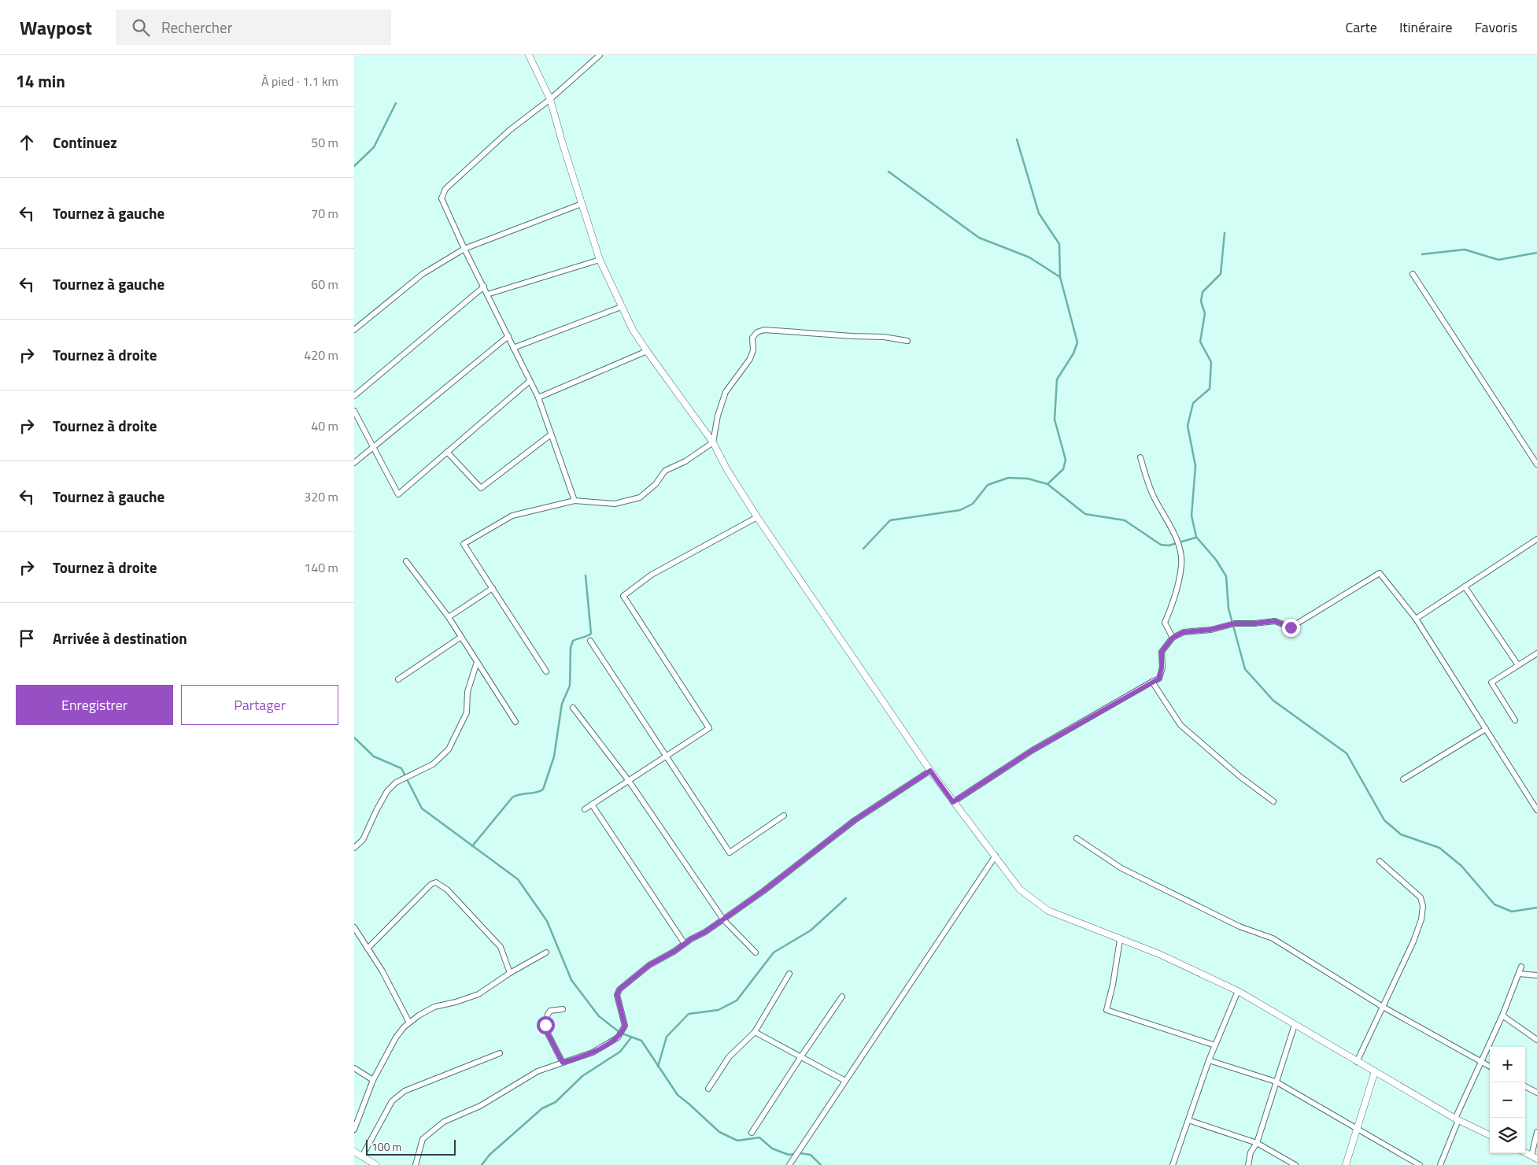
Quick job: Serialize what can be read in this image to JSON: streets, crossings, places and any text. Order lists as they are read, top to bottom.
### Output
{
  "scale_bar": "100 m",
  "page": {
    "header": "Waypost",
    "search": "Rechercher",
    "nav": ["Carte", "Itinéraire", "Favoris"],
    "heading": ["14 min", "À pied · 1.1 km"],
    "list": [
      ["Continuez", "50 m"],
      ["Tournez à gauche", "70 m"],
      ["Tournez à gauche", "60 m"],
      ["Tournez à droite", "420 m"],
      ["Tournez à droite", "40 m"],
      ["Tournez à gauche", "320 m"],
      ["Tournez à droite", "140 m"],
      "Arrivée à destination"
    ],
    "buttons": ["Enregistrer", "Partager"],
    "map_buttons": ["+", "−"],
    "scale": "100 m"
  }
}
